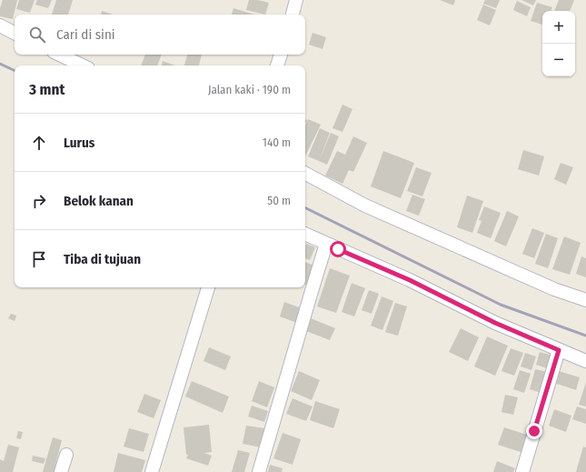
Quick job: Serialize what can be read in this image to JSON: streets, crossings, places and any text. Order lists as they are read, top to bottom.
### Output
{
  "page": {
    "map_buttons": ["+", "−"],
    "search": "Cari di sini",
    "heading": ["3 mnt", "Jalan kaki · 190 m"],
    "list": [
      ["Lurus", "140 m"],
      ["Belok kanan", "50 m"],
      "Tiba di tujuan"
    ]
  }
}
